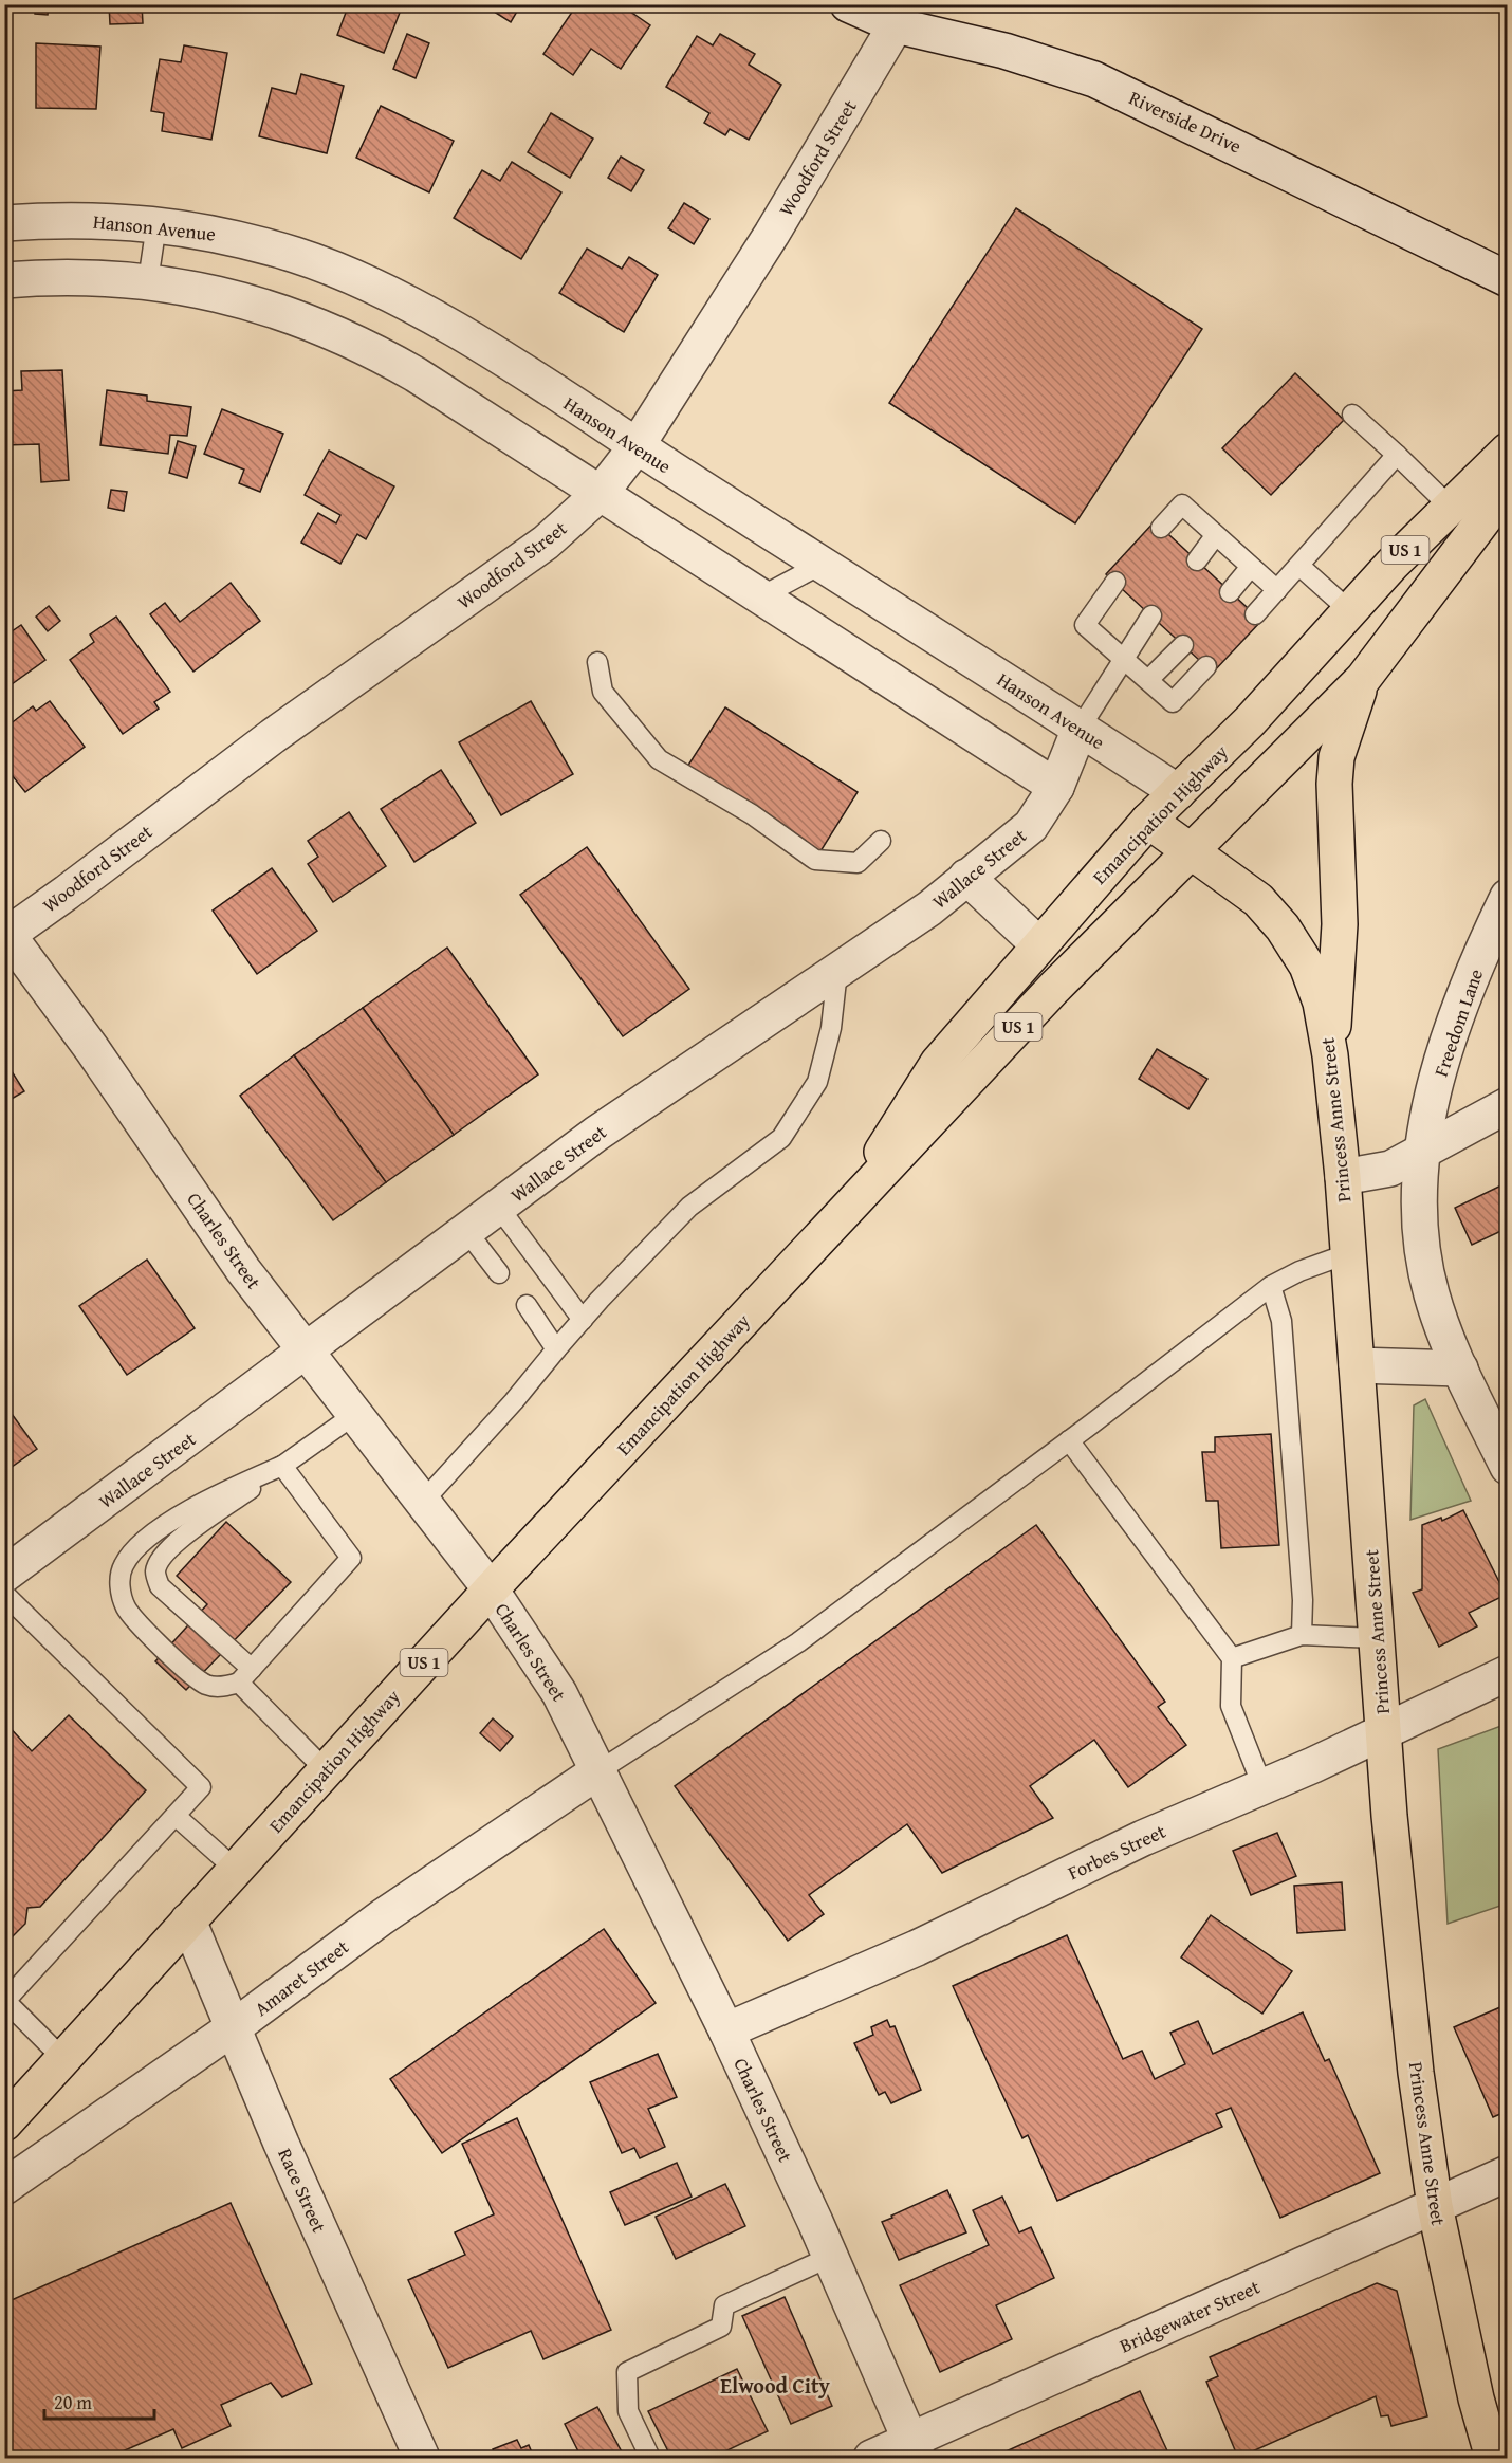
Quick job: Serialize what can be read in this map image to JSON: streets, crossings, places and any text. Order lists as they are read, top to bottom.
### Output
{
  "streets": {
    "main road": ["US 1", "Emancipation Highway", "Princess Anne Street"],
    "street": [
      "Riverside Drive",
      "Woodford Street",
      "Hanson Avenue",
      "Wallace Street",
      "Freedom Lane",
      "Charles Street",
      "Forbes Street",
      "Amaret Street",
      "Race Street",
      "Bridgewater Street"
    ]
  },
  "crossings": [
    ["Riverside Drive", "Woodford Street"],
    ["Woodford Street", "Hanson Avenue"],
    ["Woodford Street", "Charles Street"],
    ["Hanson Avenue", "Emancipation Highway"],
    ["Hanson Avenue", "Wallace Street"],
    ["Emancipation Highway", "Princess Anne Street"],
    ["Emancipation Highway", "Charles Street"],
    ["Emancipation Highway", "Race Street"],
    ["Wallace Street", "Charles Street"],
    ["Princess Anne Street", "Forbes Street"],
    ["Princess Anne Street", "Bridgewater Street"],
    ["Charles Street", "Forbes Street"],
    ["Charles Street", "Amaret Street"],
    ["Charles Street", "Bridgewater Street"],
    ["Amaret Street", "Race Street"]
  ],
  "districts": ["Elwood City"],
  "scale_bar": "20 m"
}
